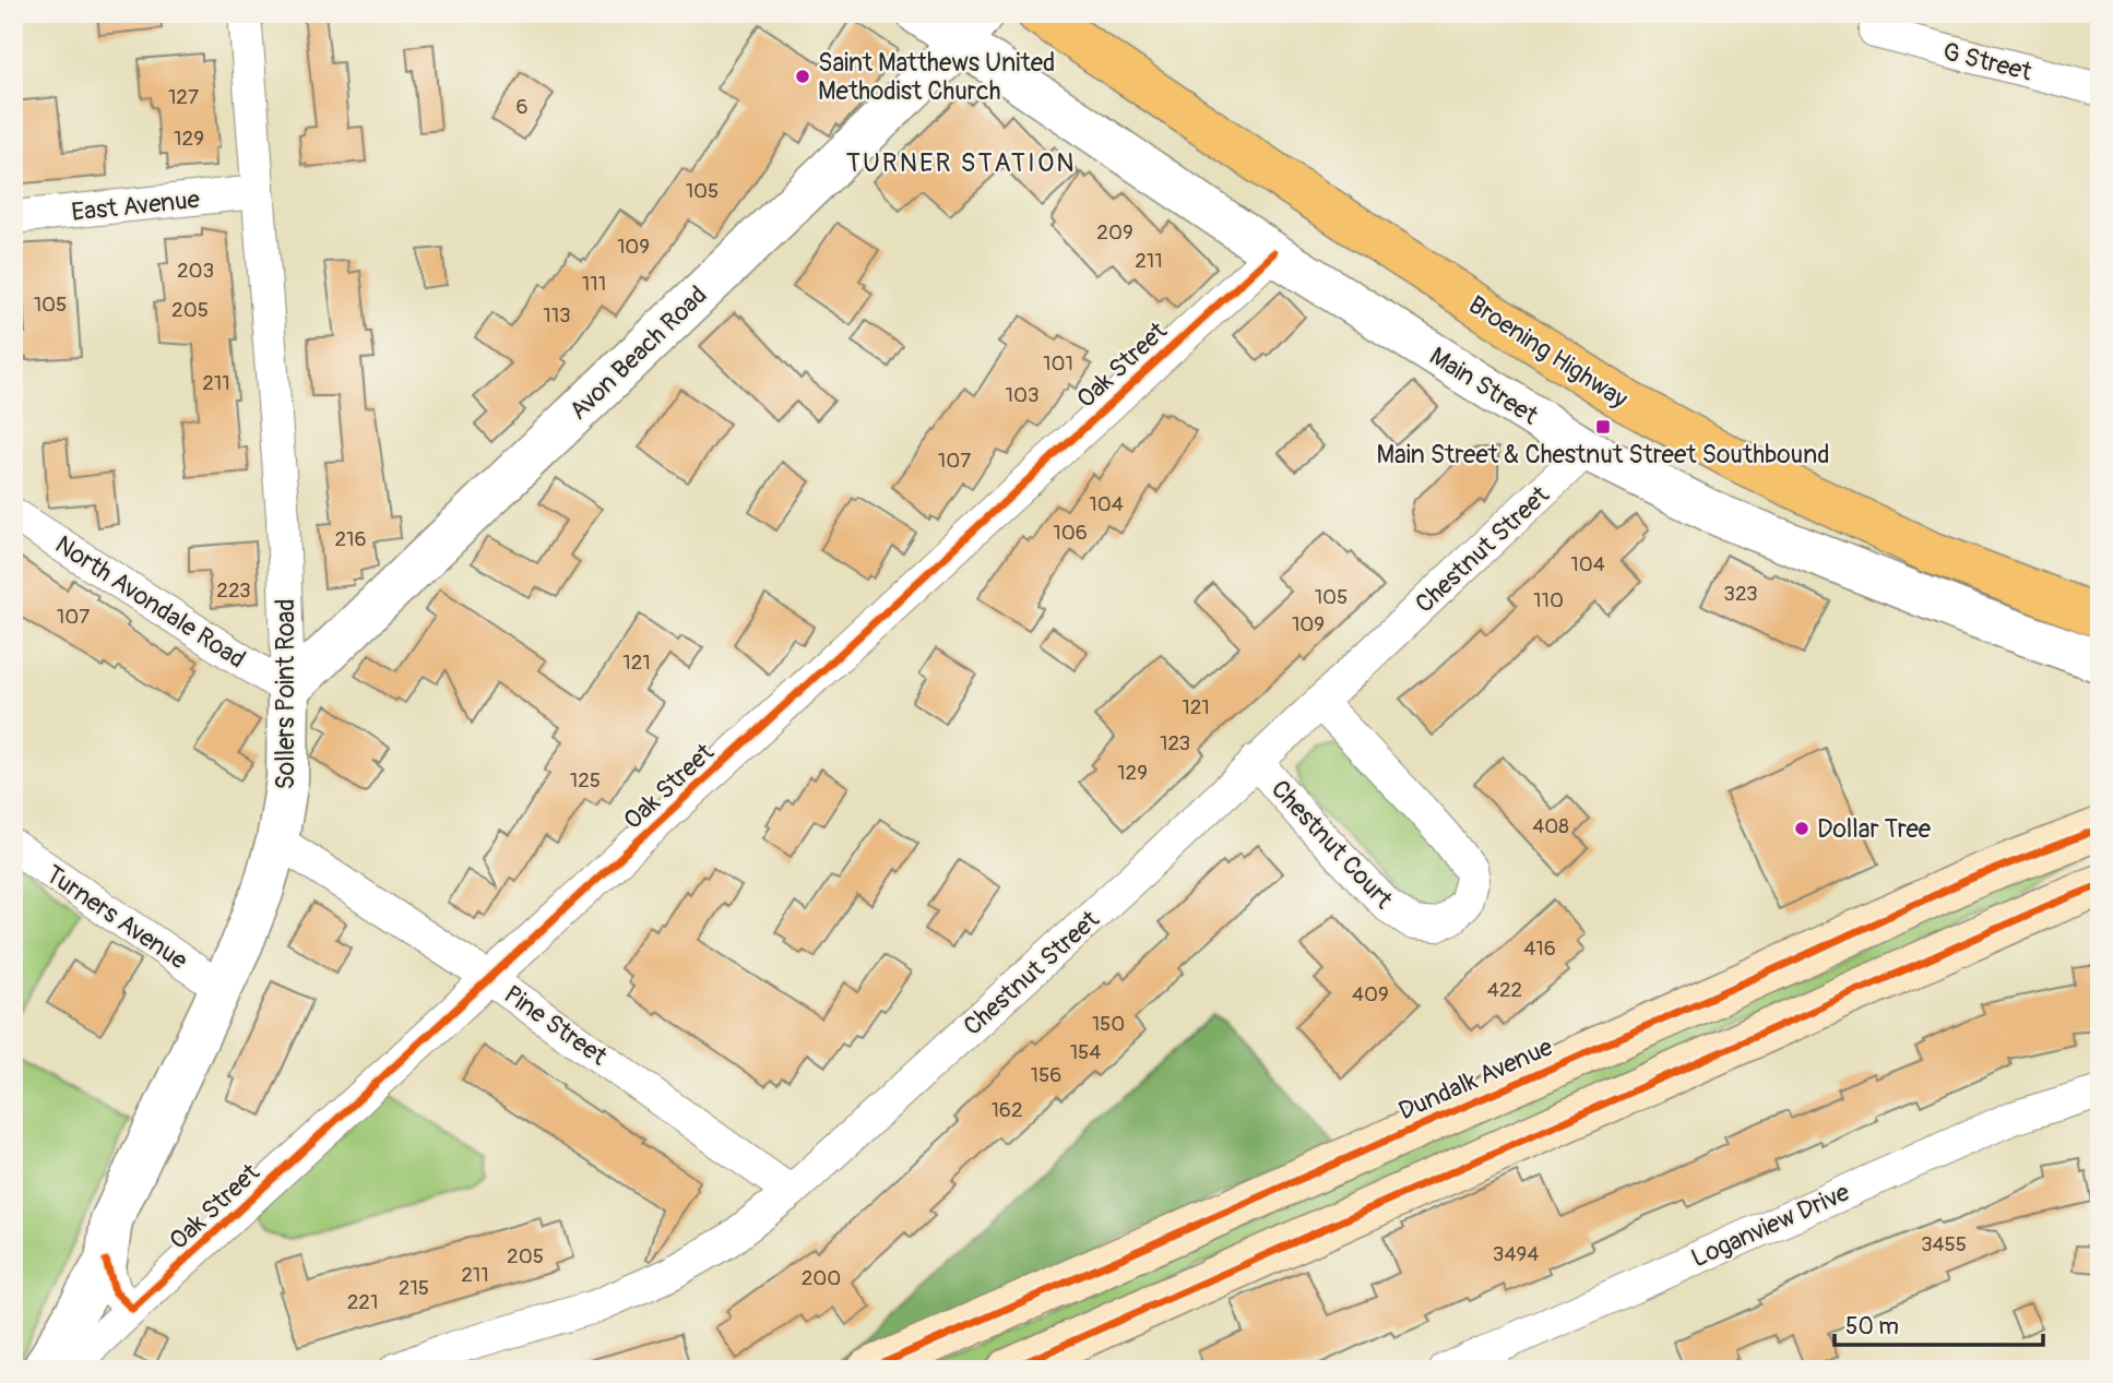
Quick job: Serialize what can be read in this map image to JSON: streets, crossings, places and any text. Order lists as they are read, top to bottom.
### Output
{
  "streets": {
    "main road": ["Broening Highway", "Dundalk Avenue"],
    "street": [
      "G Street",
      "East Avenue",
      "Avon Beach Road",
      "Oak Street",
      "Main Street",
      "Chestnut Street",
      "North Avondale Road",
      "Sollers Point Road",
      "Chestnut Court",
      "Turners Avenue",
      "Pine Street",
      "Loganview Drive"
    ]
  },
  "crossings": [
    ["East Avenue", "Sollers Point Road"],
    ["Avon Beach Road", "Main Street"],
    ["Avon Beach Road", "North Avondale Road"],
    ["Avon Beach Road", "Sollers Point Road"],
    ["Oak Street", "Main Street"],
    ["Oak Street", "Pine Street"],
    ["Main Street", "Chestnut Street"],
    ["Chestnut Street", "Chestnut Court"],
    ["Chestnut Street", "Pine Street"],
    ["North Avondale Road", "Sollers Point Road"],
    ["Sollers Point Road", "Turners Avenue"],
    ["Sollers Point Road", "Pine Street"]
  ],
  "districts": ["TURNER STATION"],
  "places": {
    "other": ["Saint Matthews United Methodist Church", "Dollar Tree"],
    "transit": ["Main Street & Chestnut Street Southbound"]
  },
  "house_numbers": [
    "127",
    "6",
    "129",
    "105",
    "209",
    "109",
    "211",
    "203",
    "111",
    "105",
    "205",
    "113",
    "101",
    "211",
    "103",
    "107",
    "104",
    "106",
    "216",
    "104",
    "223",
    "323",
    "105",
    "110",
    "107",
    "109",
    "121",
    "121",
    "123",
    "129",
    "125",
    "408",
    "416",
    "422",
    "409",
    "150",
    "154",
    "156",
    "162",
    "3455",
    "3494",
    "205",
    "211",
    "200",
    "215",
    "221"
  ],
  "scale_bar": "50 m"
}
